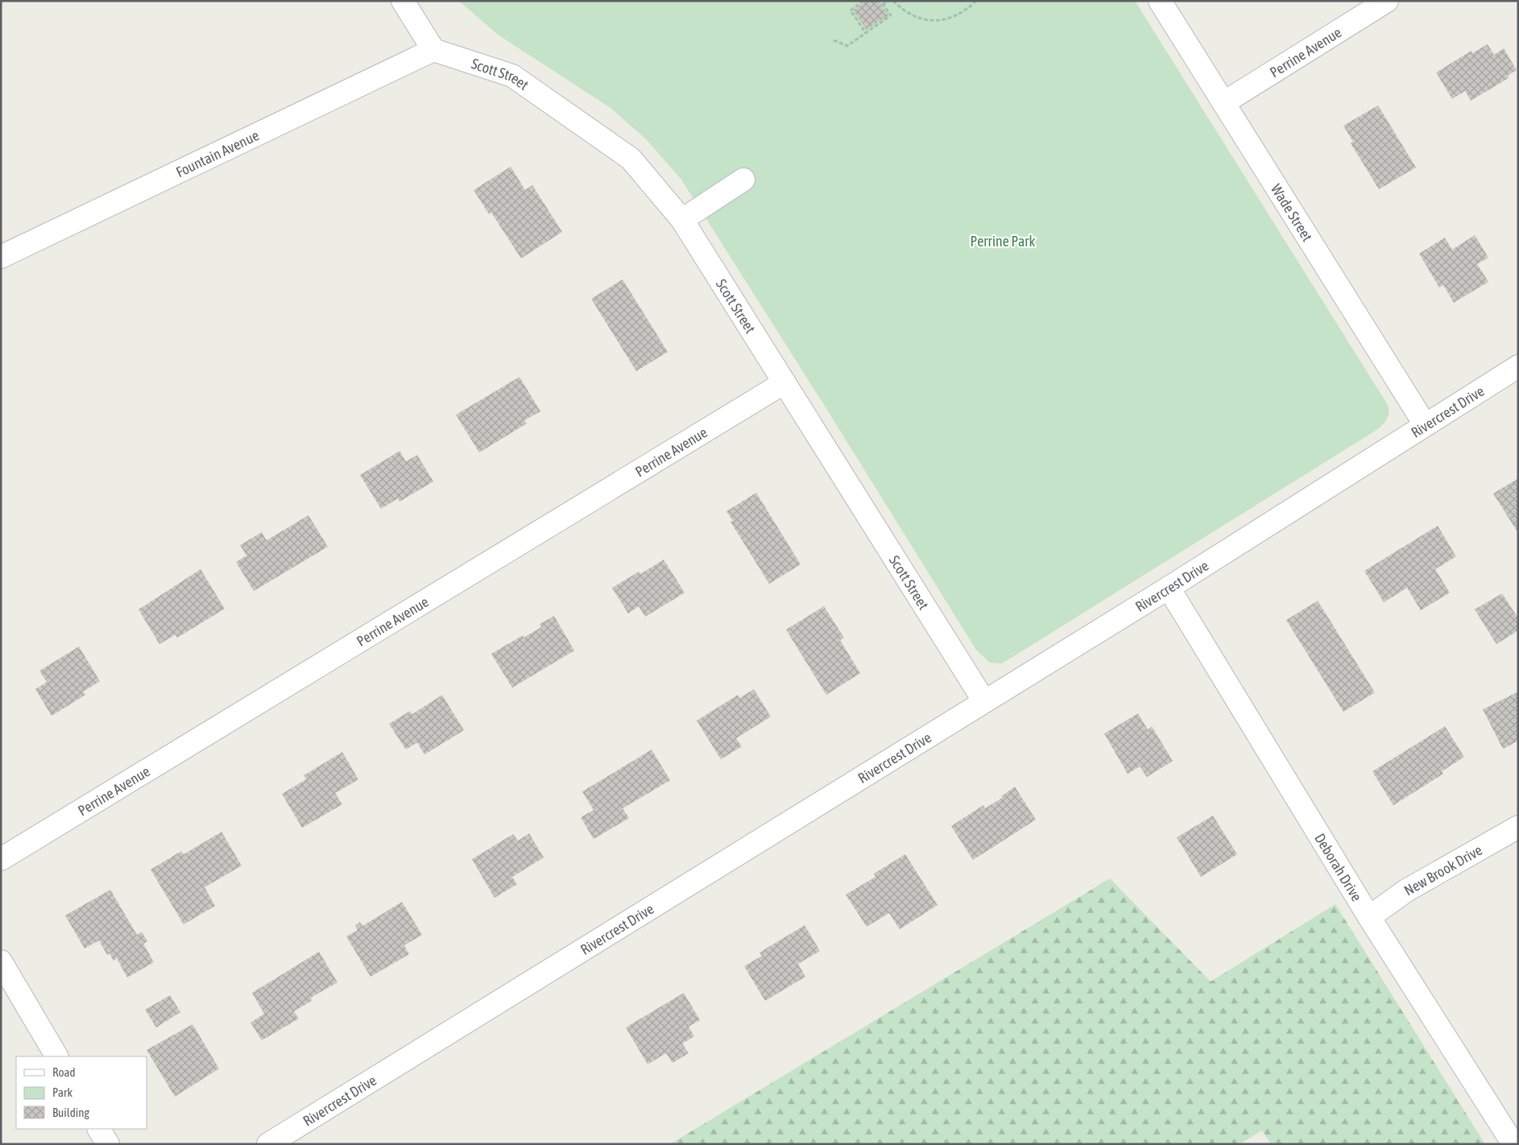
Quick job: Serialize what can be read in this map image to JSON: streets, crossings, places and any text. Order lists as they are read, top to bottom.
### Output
{
  "streets": {
    "street": [
      "Perrine Avenue",
      "Scott Street",
      "Fountain Avenue",
      "Wade Street",
      "Rivercrest Drive",
      "Deborah Drive",
      "New Brook Drive"
    ]
  },
  "crossings": [
    ["Perrine Avenue", "Scott Street"],
    ["Perrine Avenue", "Wade Street"],
    ["Scott Street", "Fountain Avenue"],
    ["Scott Street", "Rivercrest Drive"],
    ["Wade Street", "Rivercrest Drive"],
    ["Rivercrest Drive", "Deborah Drive"],
    ["Deborah Drive", "New Brook Drive"]
  ],
  "parks": ["Perrine Park"],
  "legend": ["Road", "Park", "Building"]
}
